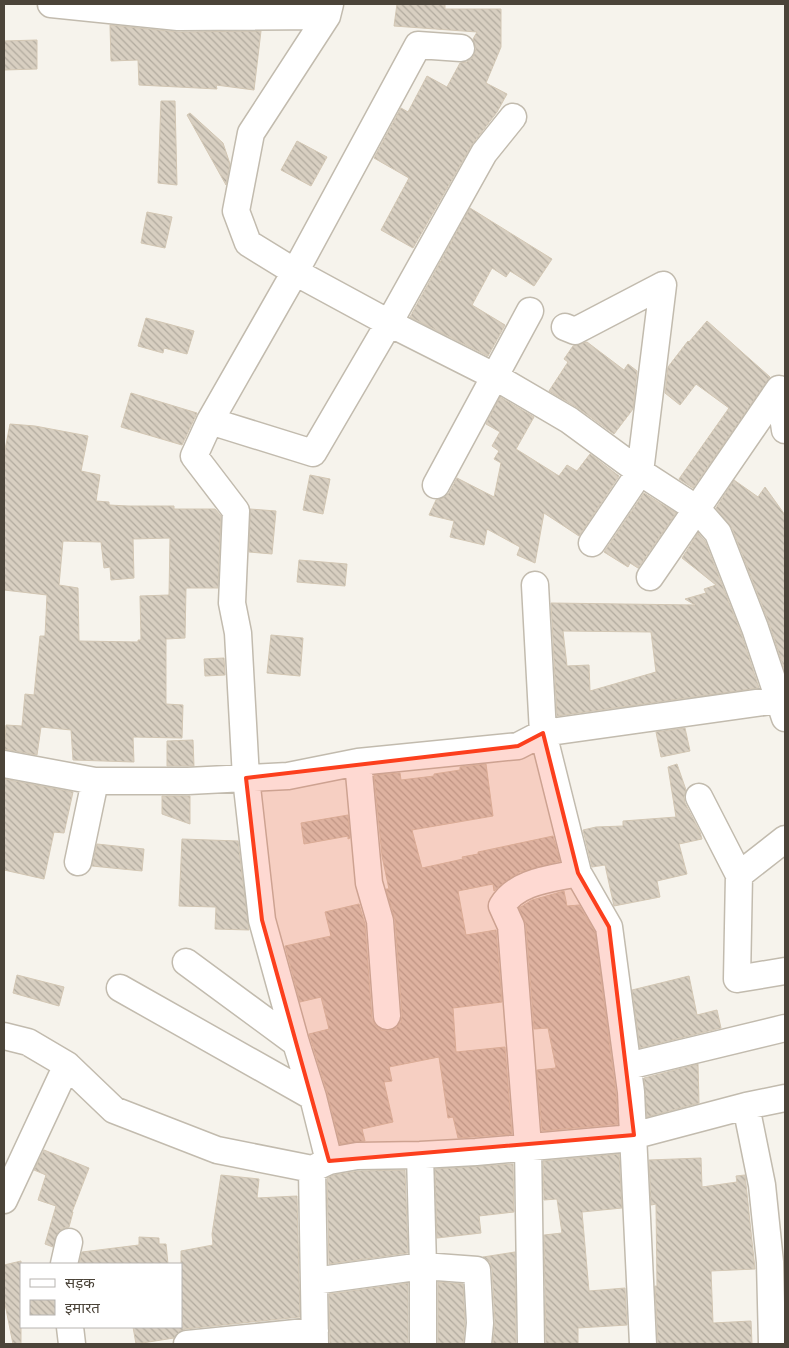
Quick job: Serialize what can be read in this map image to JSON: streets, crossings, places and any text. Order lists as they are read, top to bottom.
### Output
{
  "legend": ["सड़क", "इमारत"]
}
